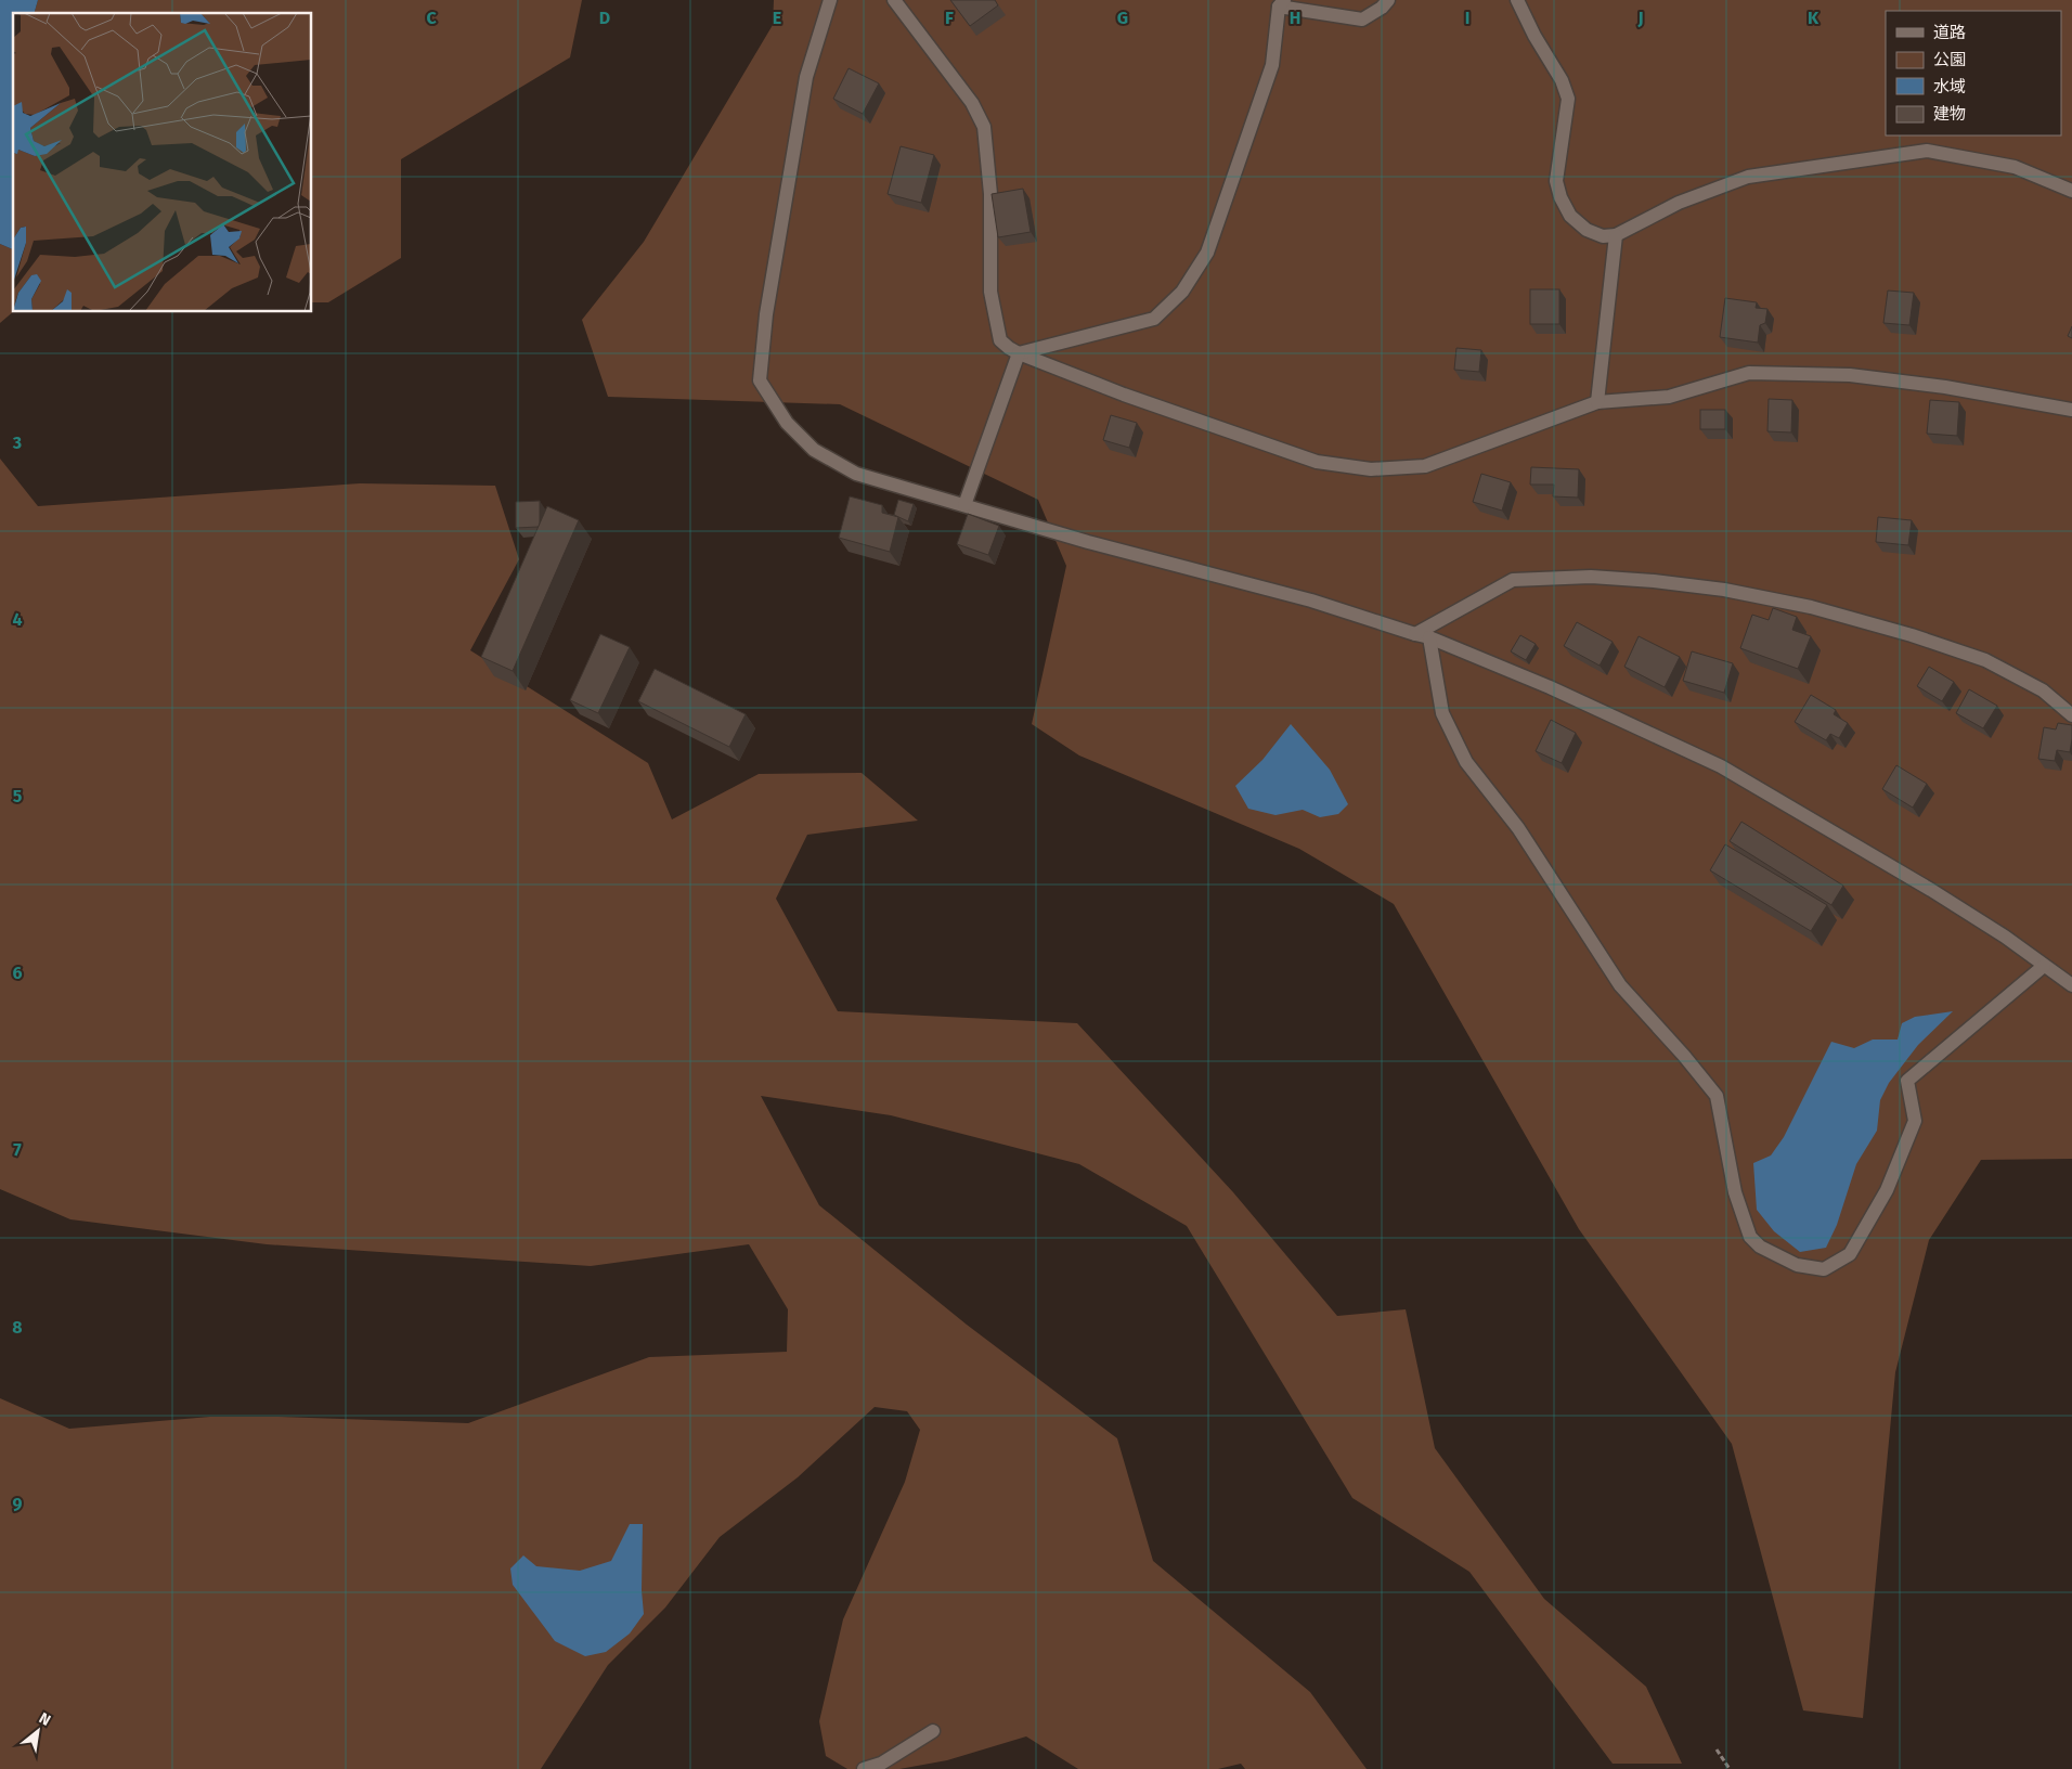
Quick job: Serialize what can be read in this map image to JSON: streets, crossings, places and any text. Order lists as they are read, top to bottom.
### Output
{
  "legend": [
    "道路",
    "公園",
    "水域",
    "建物"
  ],
  "north": "top right",
  "grid": {
    "columns": [
      "C",
      "D",
      "E",
      "F",
      "G",
      "H",
      "I",
      "J",
      "K"
    ],
    "rows": [
      "3",
      "4",
      "5",
      "6",
      "7",
      "8",
      "9"
    ]
  }
}
